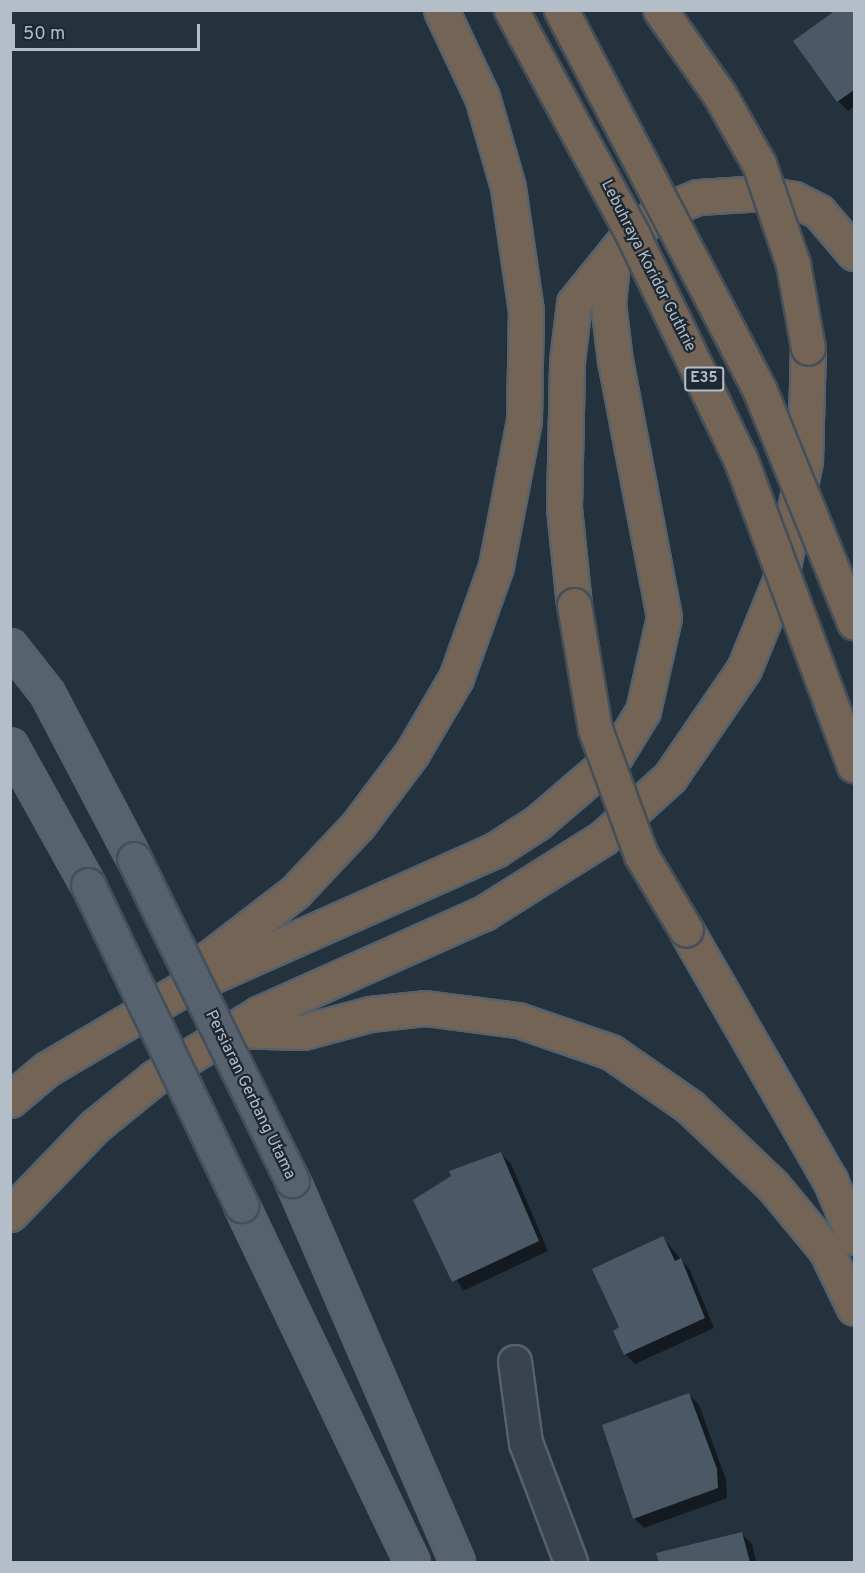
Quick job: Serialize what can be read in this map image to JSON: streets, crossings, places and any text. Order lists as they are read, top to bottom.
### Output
{
  "streets": {
    "highway": ["Lebuhraya Koridor Guthrie", "E35"],
    "main road": ["Persiaran Gerbang Utama"]
  },
  "scale_bar": "50 m"
}
